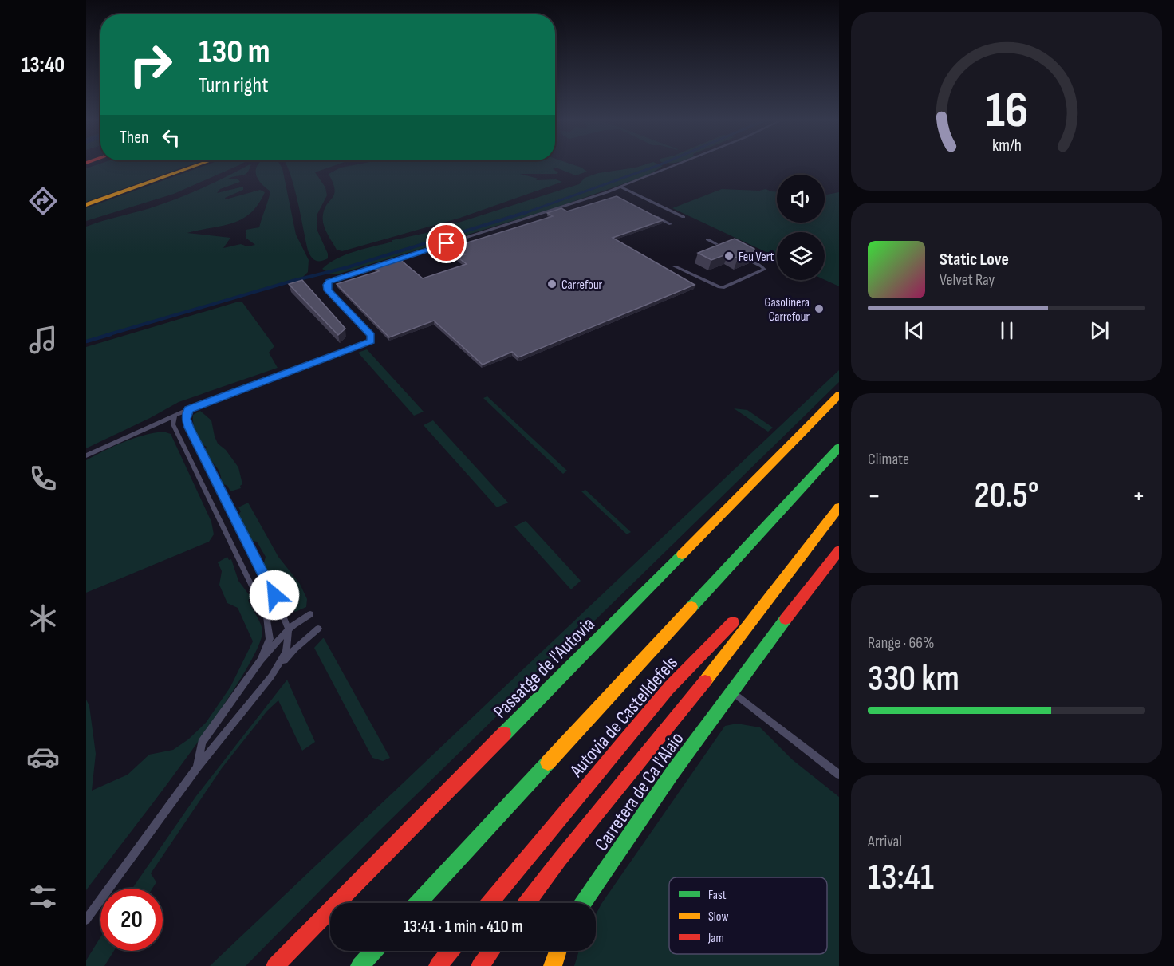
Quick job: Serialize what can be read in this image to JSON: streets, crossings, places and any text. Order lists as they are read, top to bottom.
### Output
{
  "streets": {
    "main road": ["Passatge de l'Autovia", "Autovia de Castelldefels", "Carretera de Ca l'Alaio"]
  },
  "places": ["Feu Vert", "Carrefour", "Gasolinera Carrefour"],
  "legend": ["Fast", "Slow", "Jam"],
  "page": {
    "tabs": "13:40",
    "turn": ["130 m", "Turn right"],
    "then": "Then",
    "song": ["Static Love", "Velvet Ray"],
    "tile": [
      "Climate",
      ["Range · 66%", "330 km"],
      ["Arrival", "13:41"]
    ],
    "heat": ["−", "20.5°", "+"],
    "limit": "20",
    "trip": "13:41 · 1 min · 410 m",
    "gauge": ["16", "km/h"]
  }
}
